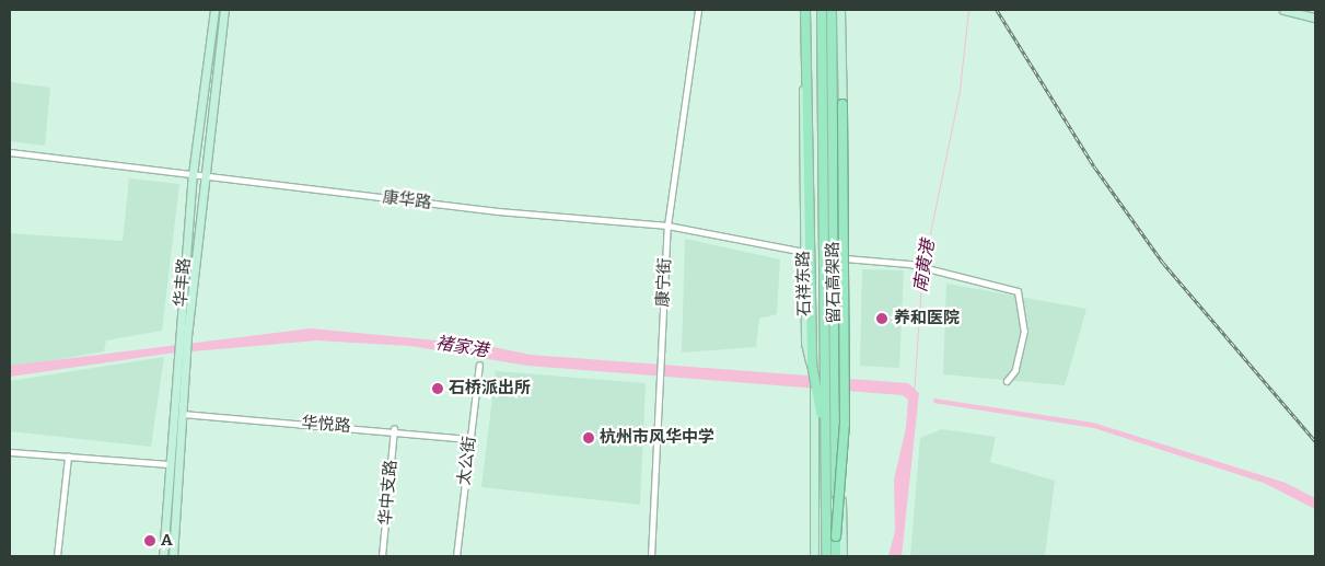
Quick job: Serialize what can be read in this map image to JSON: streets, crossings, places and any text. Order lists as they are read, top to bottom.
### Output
{
  "streets": {
    "highway": ["留石高架路"],
    "main road": ["华丰路", "石祥东路"],
    "street": [
      "康华路",
      "康宁街",
      "华悦路",
      "太公街",
      "华中支路"
    ]
  },
  "crossings": [
    ["康华路", "华丰路"],
    ["康华路", "康宁街"],
    ["康华路", "石祥东路"],
    ["华丰路", "华悦路"],
    ["华悦路", "太公街"],
    ["华悦路", "华中支路"]
  ],
  "water": ["南黄港", "褚家港"],
  "places": [
    "养和医院",
    "石桥派出所",
    "杭州市风华中学",
    "A"
  ]
}
